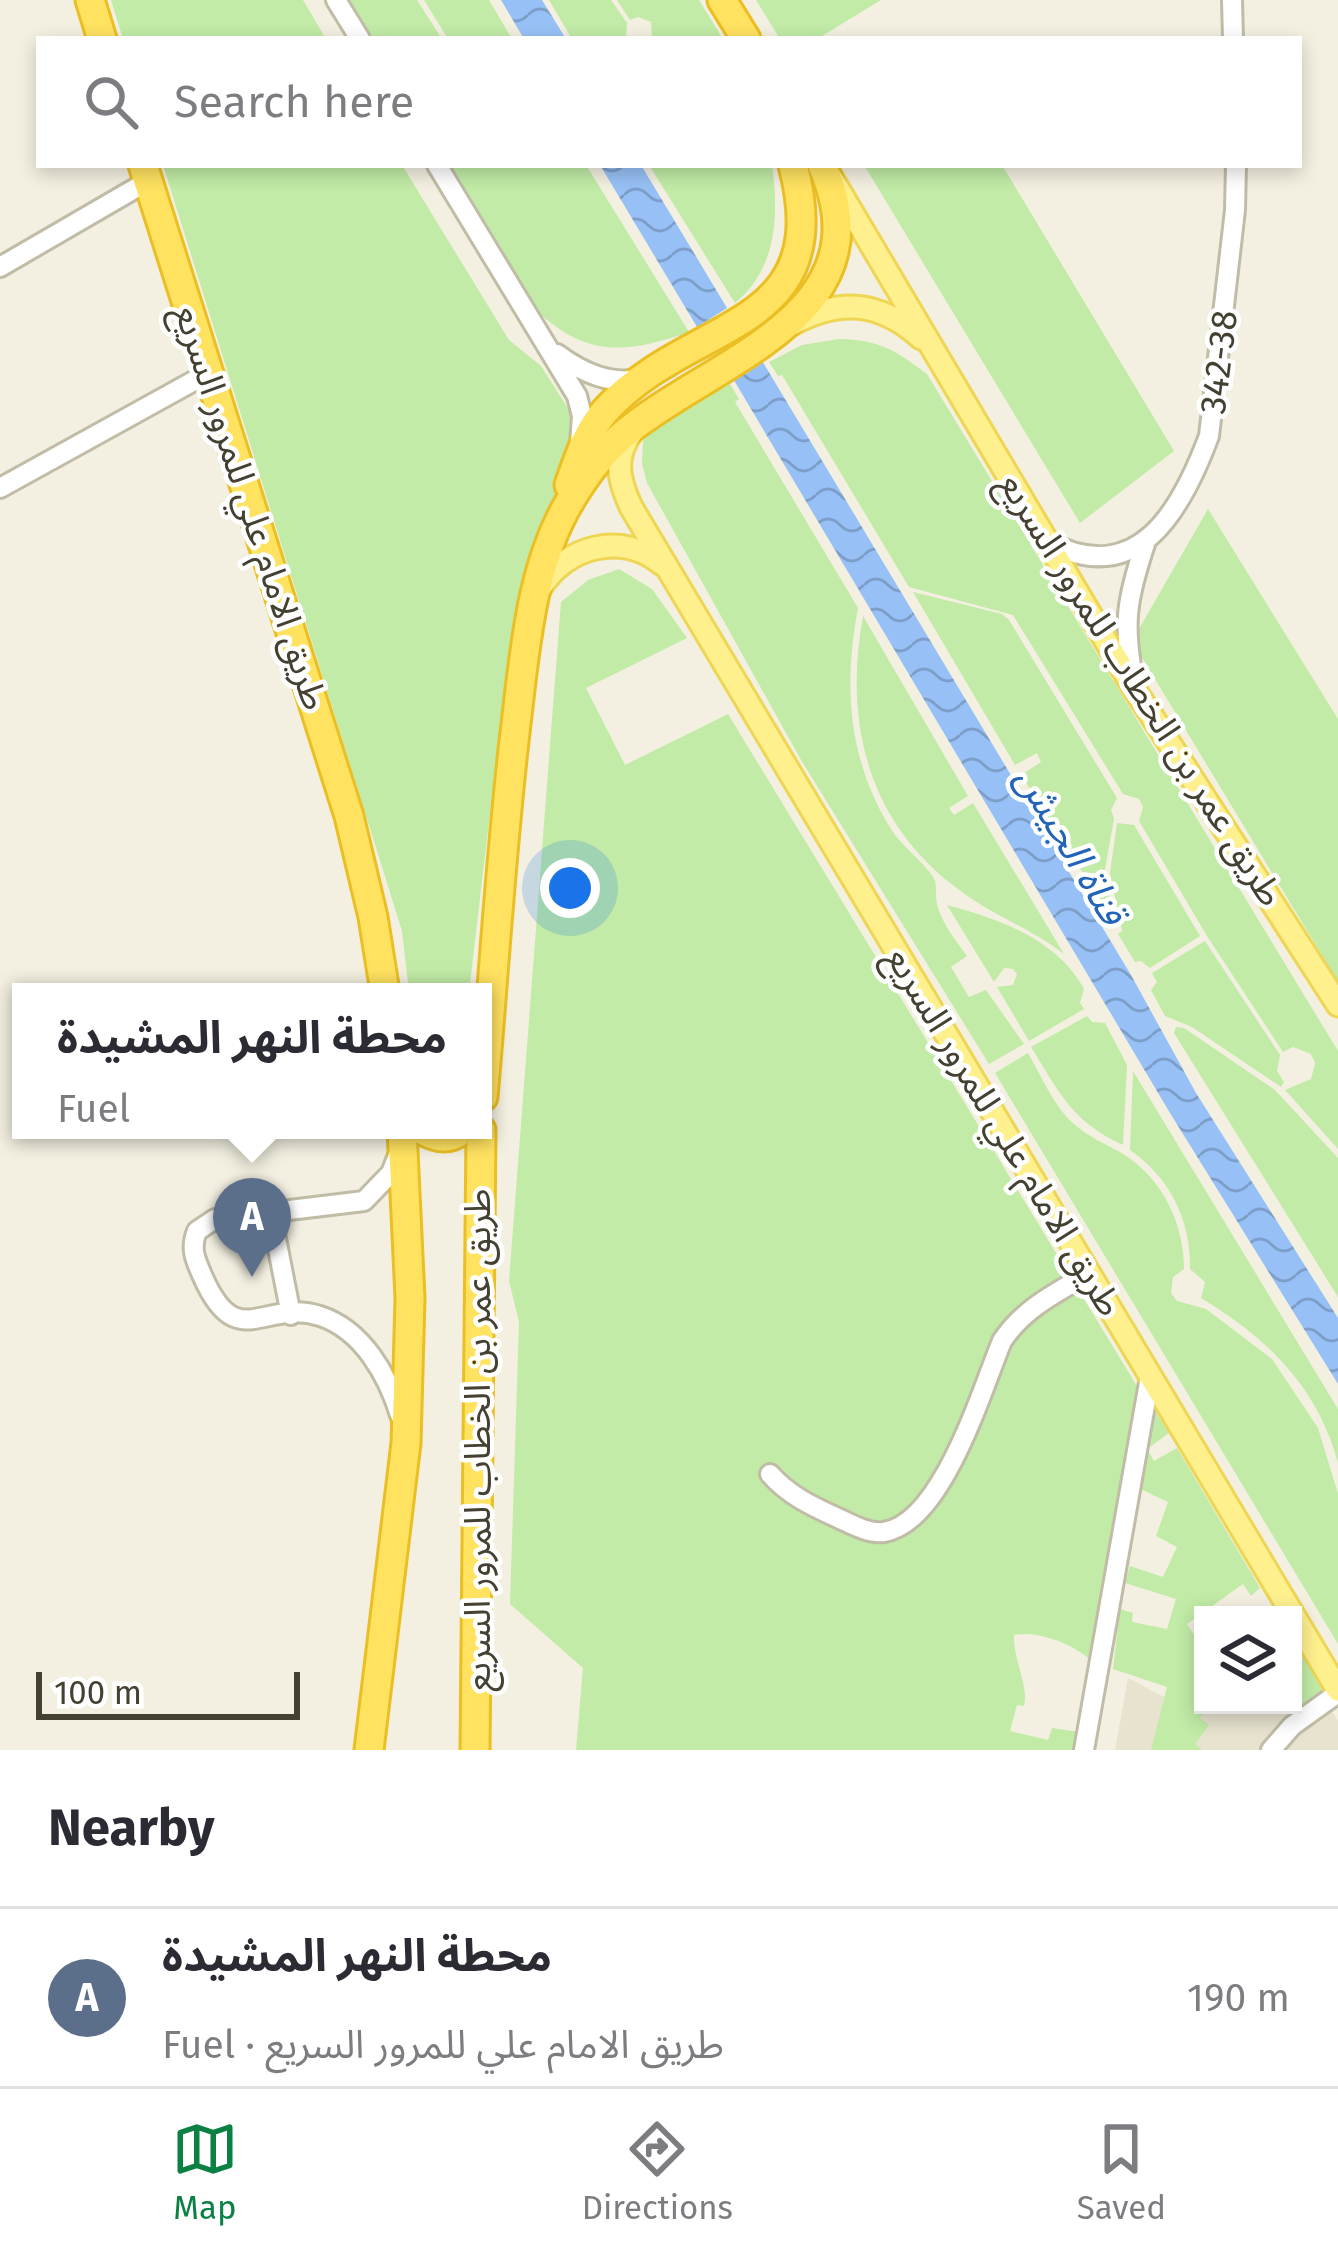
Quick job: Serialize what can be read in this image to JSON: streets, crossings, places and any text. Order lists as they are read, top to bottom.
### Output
{
  "streets": {
    "highway": ["طريق الامام علي للمرور السريع", "طريق عمر بن الخطاب للمرور السريع"],
    "street": ["342-38"]
  },
  "crossings": [
    ["طريق الامام علي للمرور السريع", "طريق عمر بن الخطاب للمرور السريع"]
  ],
  "water": ["قناة الجيش"],
  "scale_bar": "100 m",
  "page": {
    "search": "Search here",
    "popup": ["محطة النهر المشيدة", "Fuel"],
    "pins": "A",
    "scale": "100 m",
    "heading": "Nearby",
    "list": [
      {
        "mark": "A",
        "name": "محطة النهر المشيدة",
        "note": "Fuel · طريق الامام علي للمرور السريع",
        "value": "190 m"
      }
    ],
    "nav": ["Map", "Directions", "Saved"]
  }
}
